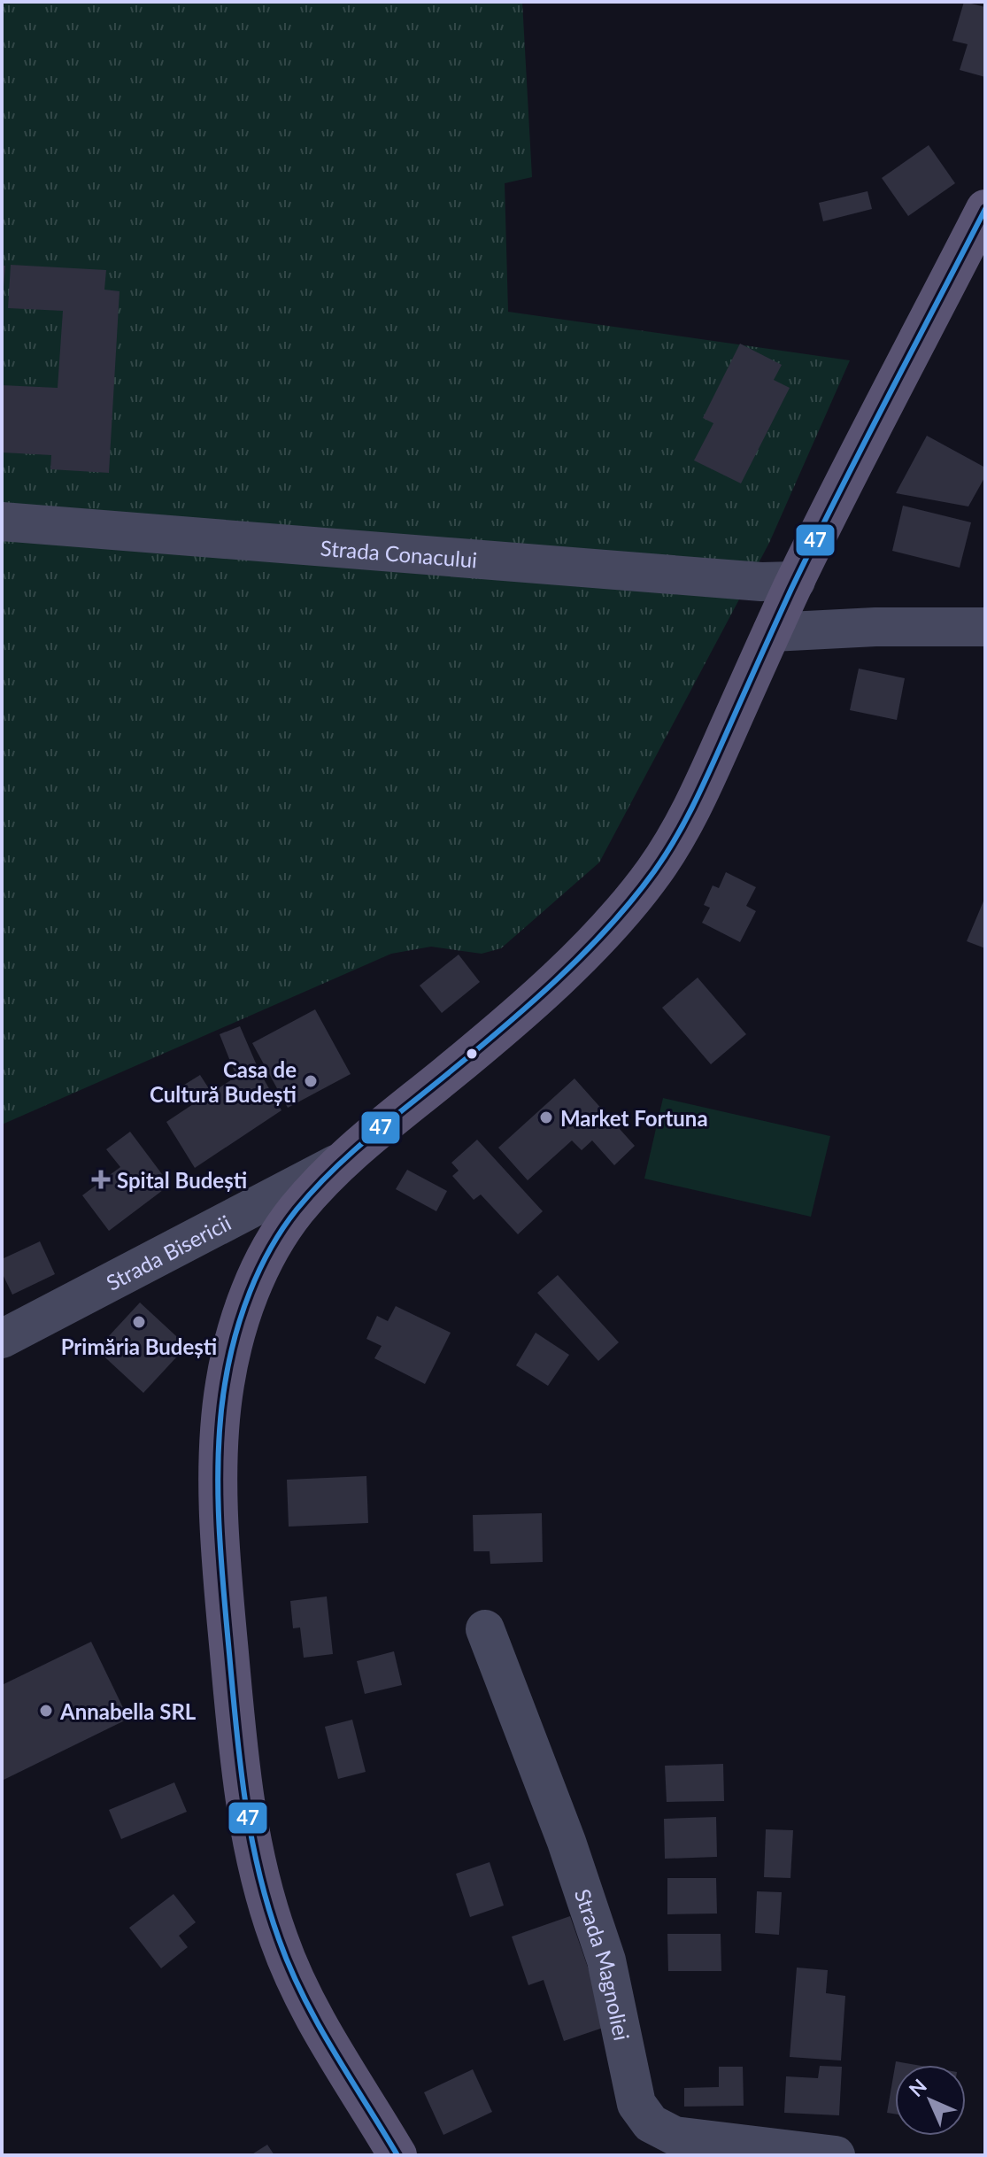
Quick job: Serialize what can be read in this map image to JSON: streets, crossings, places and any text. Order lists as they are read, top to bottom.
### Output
{
  "streets": {
    "street": ["Strada Conacului", "Strada Bisericii", "Strada Magnoliei"]
  },
  "places": {
    "other": [
      "Casa de Cultură Budești",
      "Market Fortuna",
      "Primăria Budești",
      "Annabella SRL"
    ],
    "health": ["Spital Budești"]
  },
  "lines": ["transit line 47"],
  "north": "top left"
}
